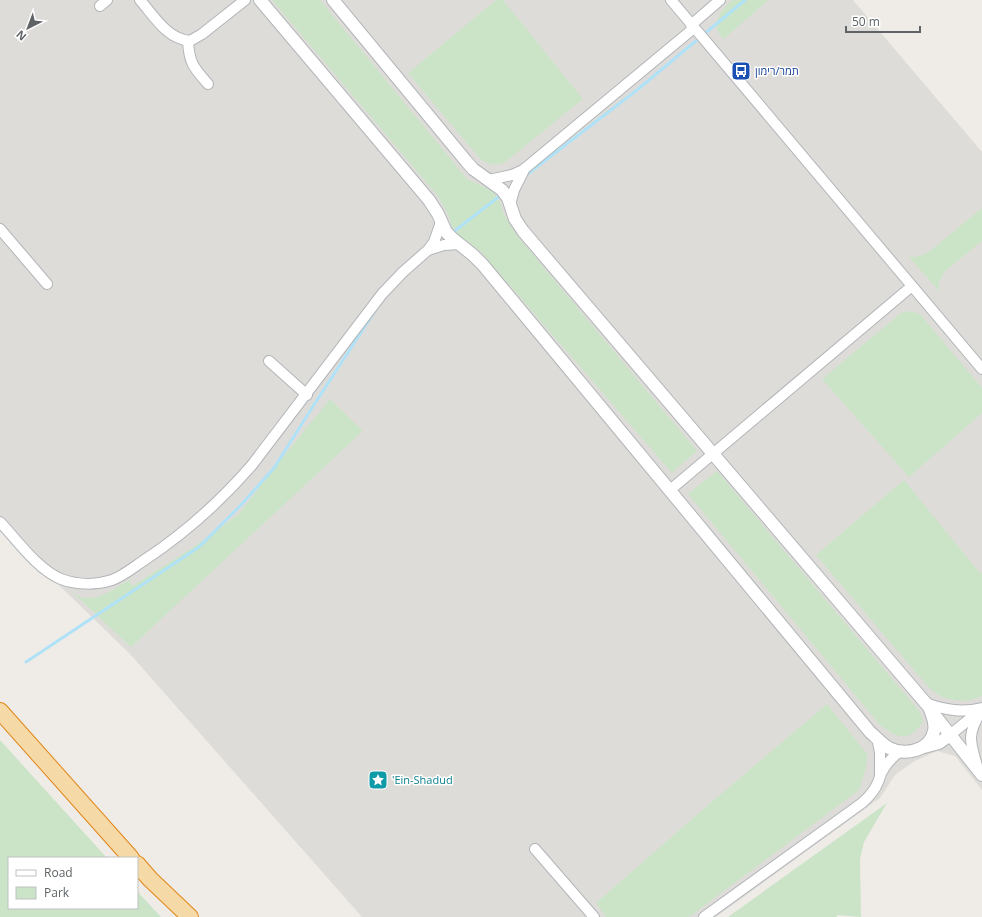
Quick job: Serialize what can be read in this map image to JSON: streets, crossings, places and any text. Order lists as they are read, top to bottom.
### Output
{
  "places": {
    "bus stop": ["תמר/רימון"],
    "place": ["'Ein-Shadud"]
  },
  "legend": ["Road", "Park"],
  "scale_bar": "50 m",
  "north": "bottom left"
}
